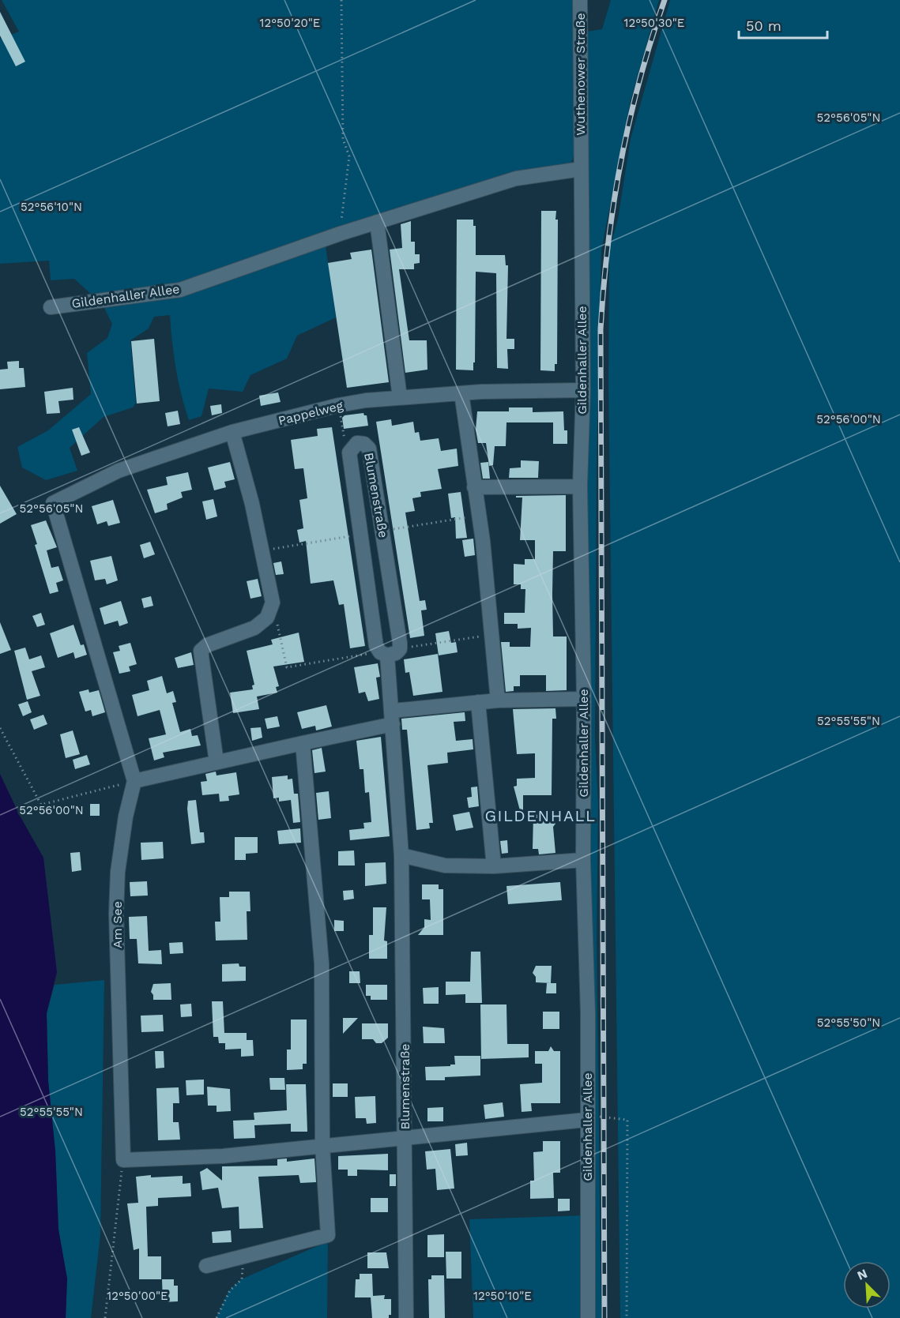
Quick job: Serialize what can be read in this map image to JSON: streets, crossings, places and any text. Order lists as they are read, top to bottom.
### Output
{
  "streets": {
    "street": [
      "Wuthenower Straße",
      "Gildenhaller Allee",
      "Pappelweg",
      "Blumenstraße",
      "Am See"
    ]
  },
  "crossings": [
    ["Wuthenower Straße", "Gildenhaller Allee"],
    ["Gildenhaller Allee", "Pappelweg"],
    ["Pappelweg", "Am See"]
  ],
  "districts": ["GILDENHALL"],
  "scale_bar": "50 m",
  "north": "top left",
  "coordinates": [
    "12°50'30\"E",
    "12°50'20\"E",
    "52°56'05\"N",
    "52°56'10\"N",
    "52°56'00\"N",
    "52°55'55\"N",
    "52°55'50\"N",
    "12°50'00\"E",
    "12°50'10\"E"
  ]
}
